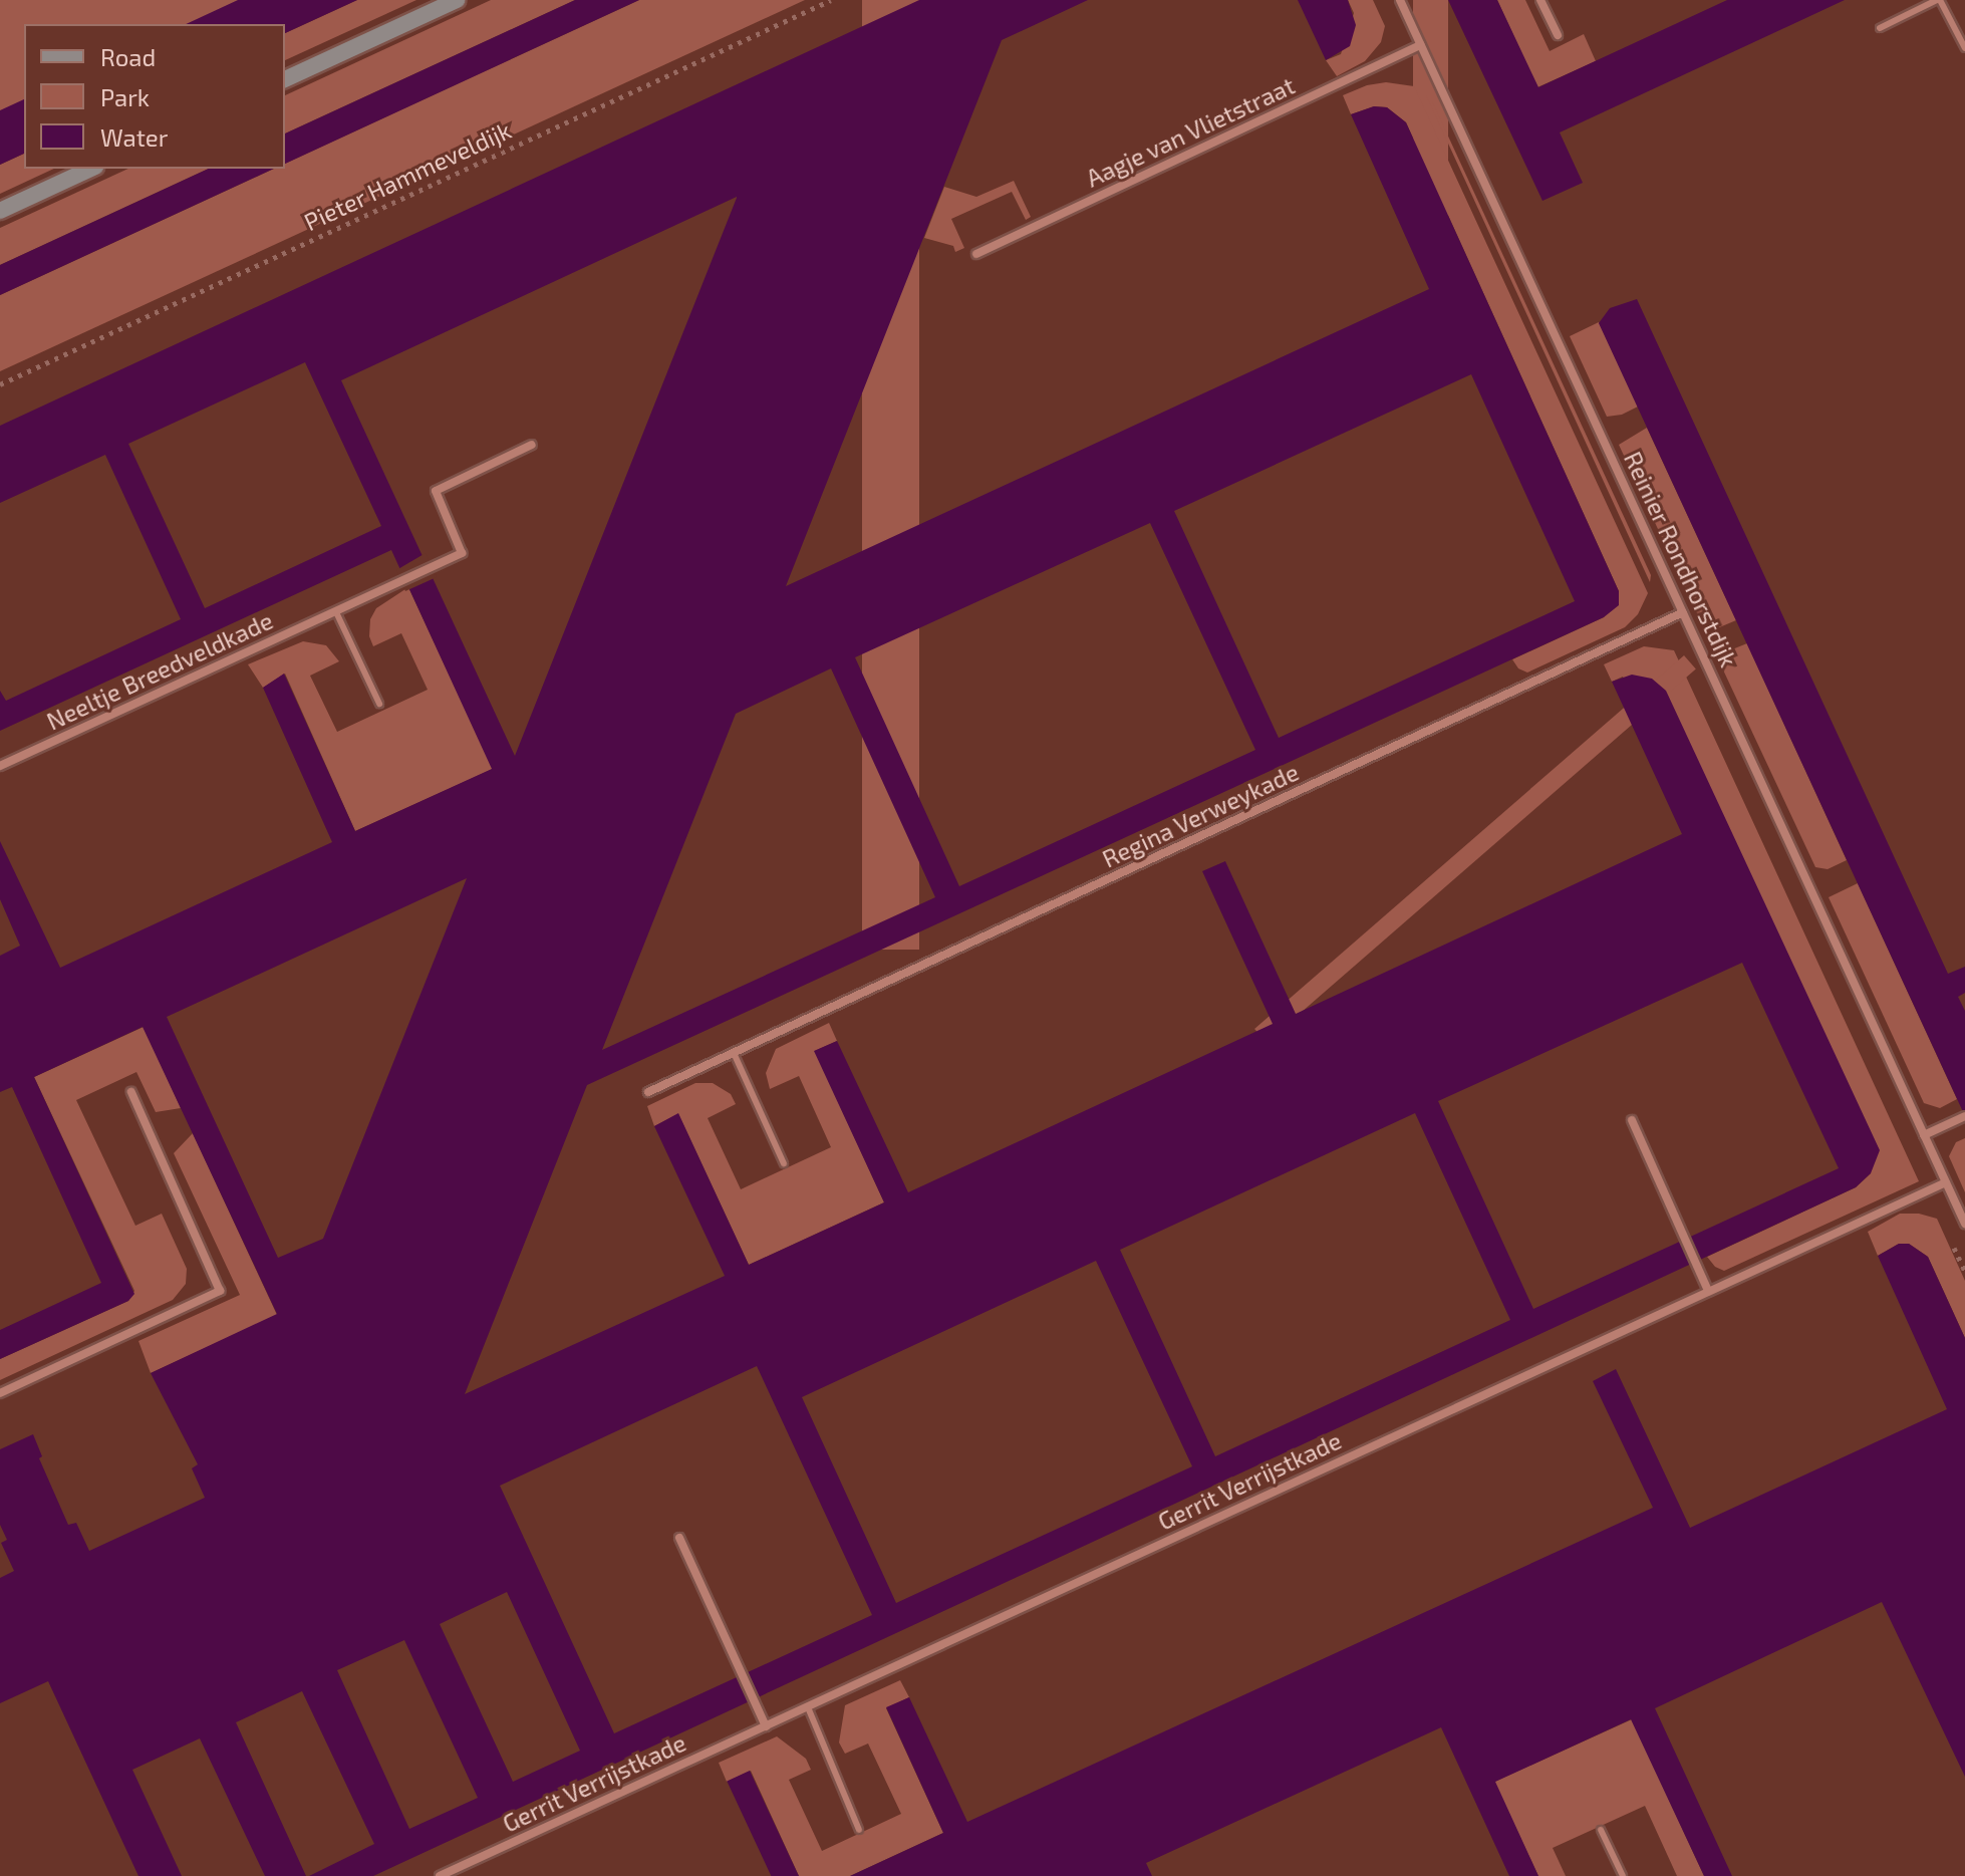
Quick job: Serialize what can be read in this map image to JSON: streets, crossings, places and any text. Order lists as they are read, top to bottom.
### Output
{
  "streets": {
    "street": [
      "Aagje van Vlietstraat",
      "Reinier Rondhorstdijk",
      "Neeltje Breedveldkade",
      "Regina Verweykade",
      "Gerrit Verrijstkade"
    ],
    "path": ["Pieter Hammeveldijk"]
  },
  "crossings": [
    ["Aagje van Vlietstraat", "Reinier Rondhorstdijk"],
    ["Reinier Rondhorstdijk", "Regina Verweykade"],
    ["Reinier Rondhorstdijk", "Gerrit Verrijstkade"]
  ],
  "legend": ["Road", "Park", "Water"]
}
